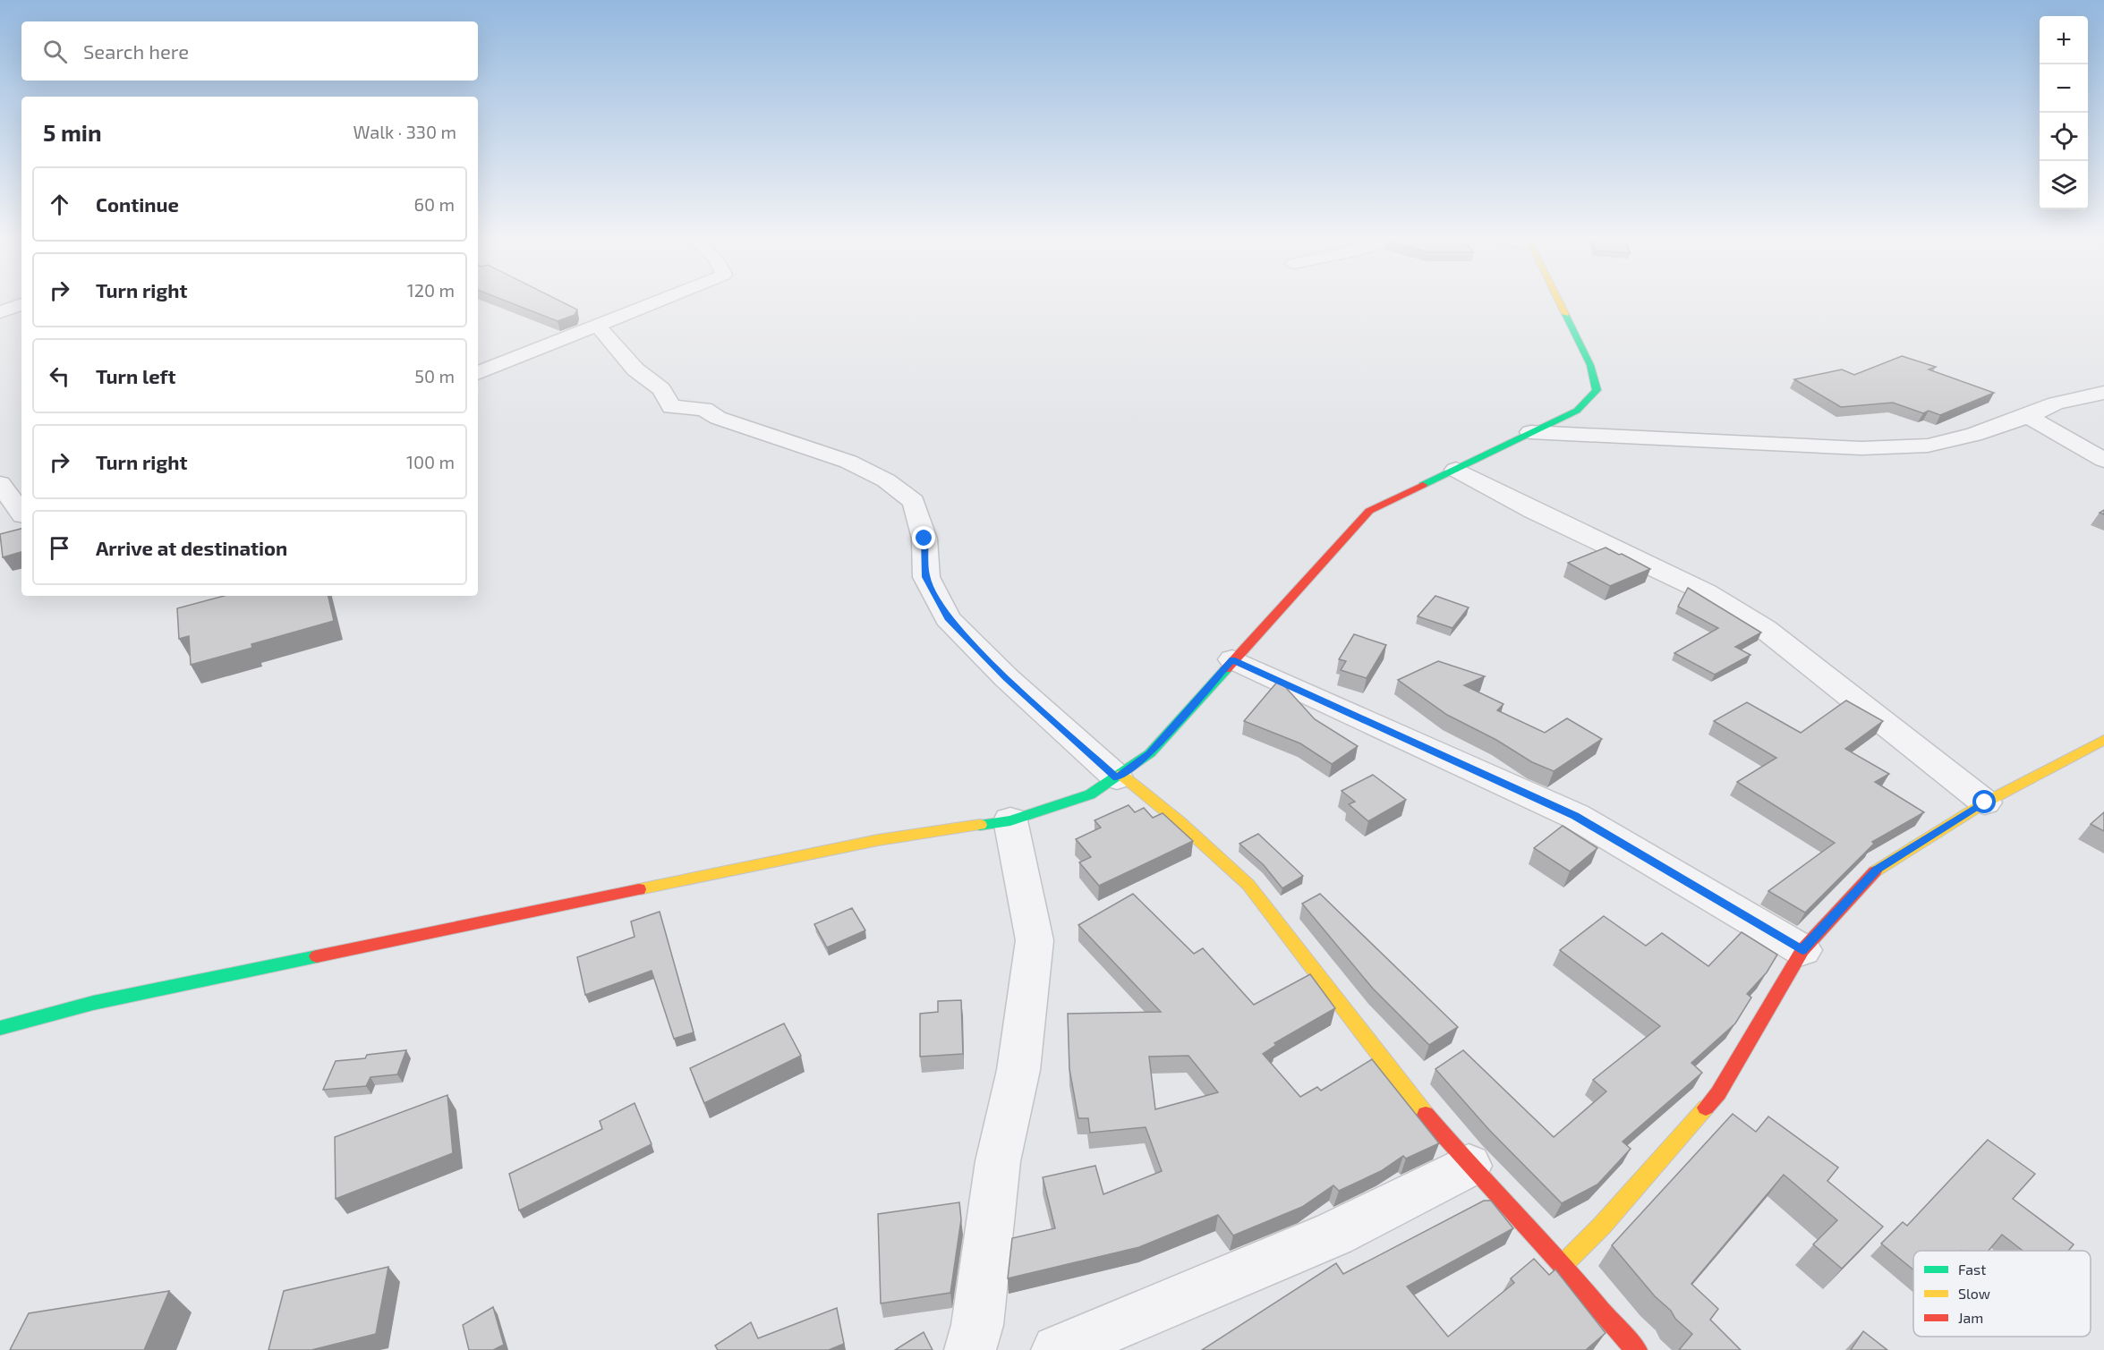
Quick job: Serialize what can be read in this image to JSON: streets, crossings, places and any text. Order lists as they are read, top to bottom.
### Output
{
  "legend": ["Fast", "Slow", "Jam"],
  "page": {
    "map_buttons": ["+", "−"],
    "search": "Search here",
    "heading": ["5 min", "Walk · 330 m"],
    "list": [
      ["Continue", "60 m"],
      ["Turn right", "120 m"],
      ["Turn left", "50 m"],
      ["Turn right", "100 m"],
      "Arrive at destination"
    ]
  }
}
